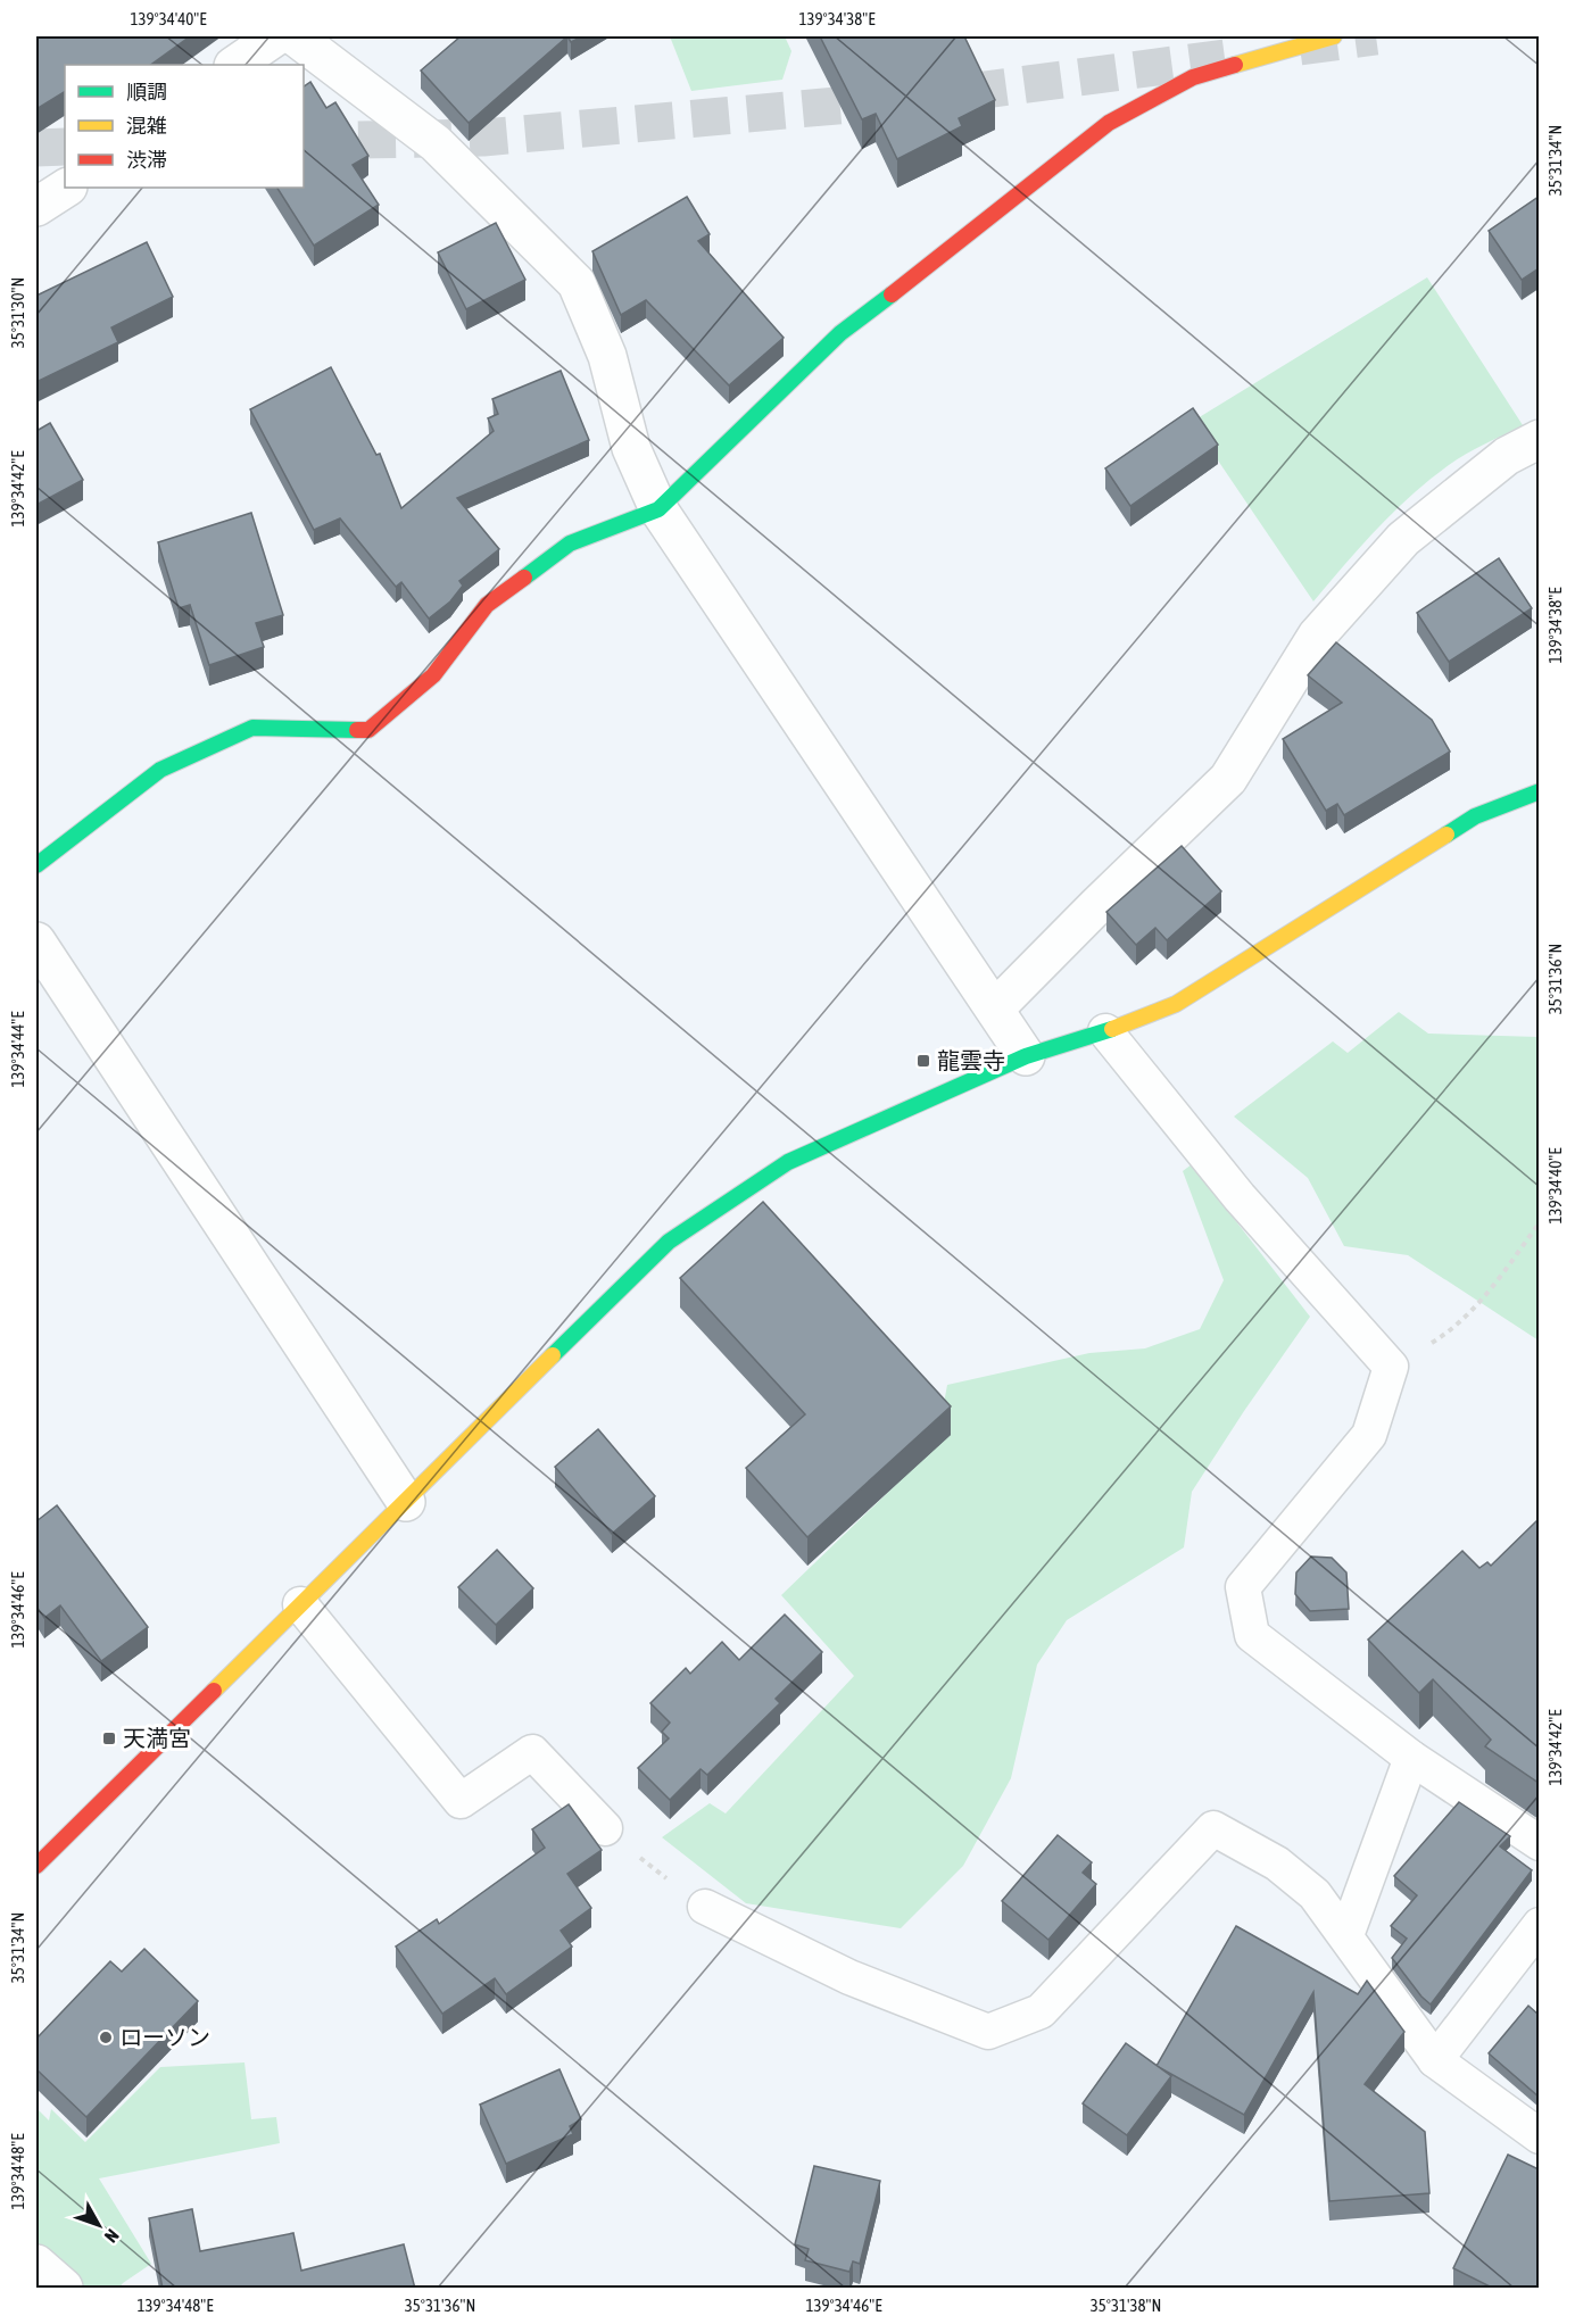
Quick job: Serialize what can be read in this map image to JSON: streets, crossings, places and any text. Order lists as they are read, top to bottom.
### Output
{
  "places": {
    "transit": ["龍雲寺", "天満宮"],
    "other": ["ローソン"]
  },
  "legend": ["順調", "混雑", "渋滞"],
  "north": "bottom right",
  "coordinates": [
    "139°34'40\"E",
    "139°34'38\"E",
    "35°31'34\"N",
    "35°31'30\"N",
    "139°34'42\"E",
    "35°31'36\"N",
    "139°34'44\"E",
    "139°34'46\"E",
    "139°34'48\"E",
    "35°31'38\"N"
  ]
}
